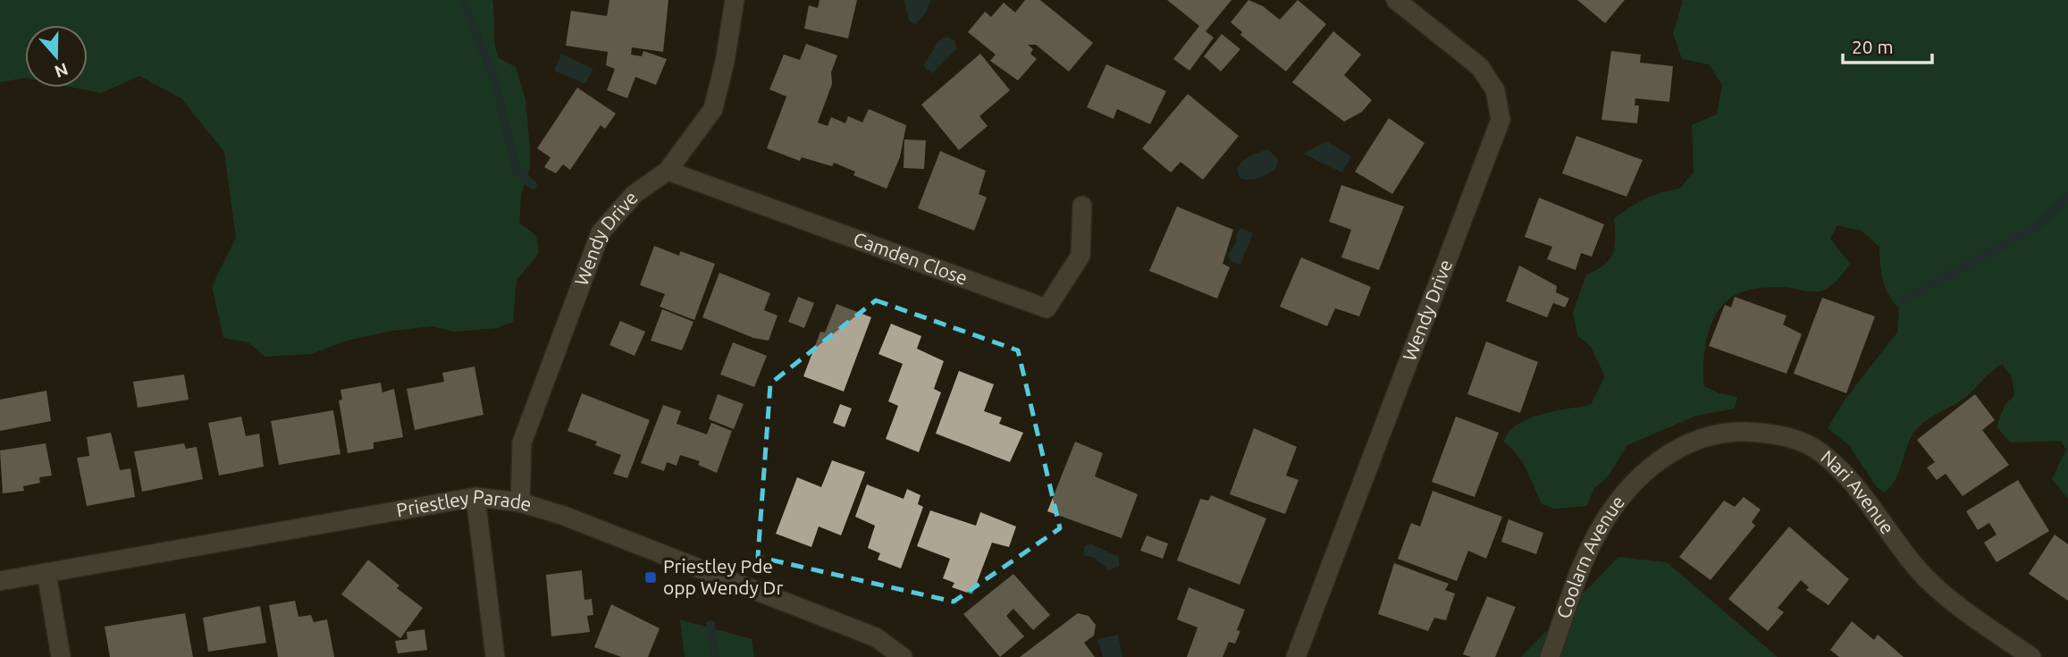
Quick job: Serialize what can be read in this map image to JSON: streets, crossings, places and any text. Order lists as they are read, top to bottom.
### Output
{
  "streets": {
    "street": [
      "Wendy Drive",
      "Camden Close",
      "Nari Avenue",
      "Priestley Parade",
      "Coolarn Avenue"
    ]
  },
  "crossings": [
    ["Wendy Drive", "Camden Close"],
    ["Wendy Drive", "Priestley Parade"],
    ["Nari Avenue", "Coolarn Avenue"]
  ],
  "places": {
    "transit": ["Priestley Pde opp Wendy Dr"]
  },
  "scale_bar": "20 m",
  "north": "bottom"
}
